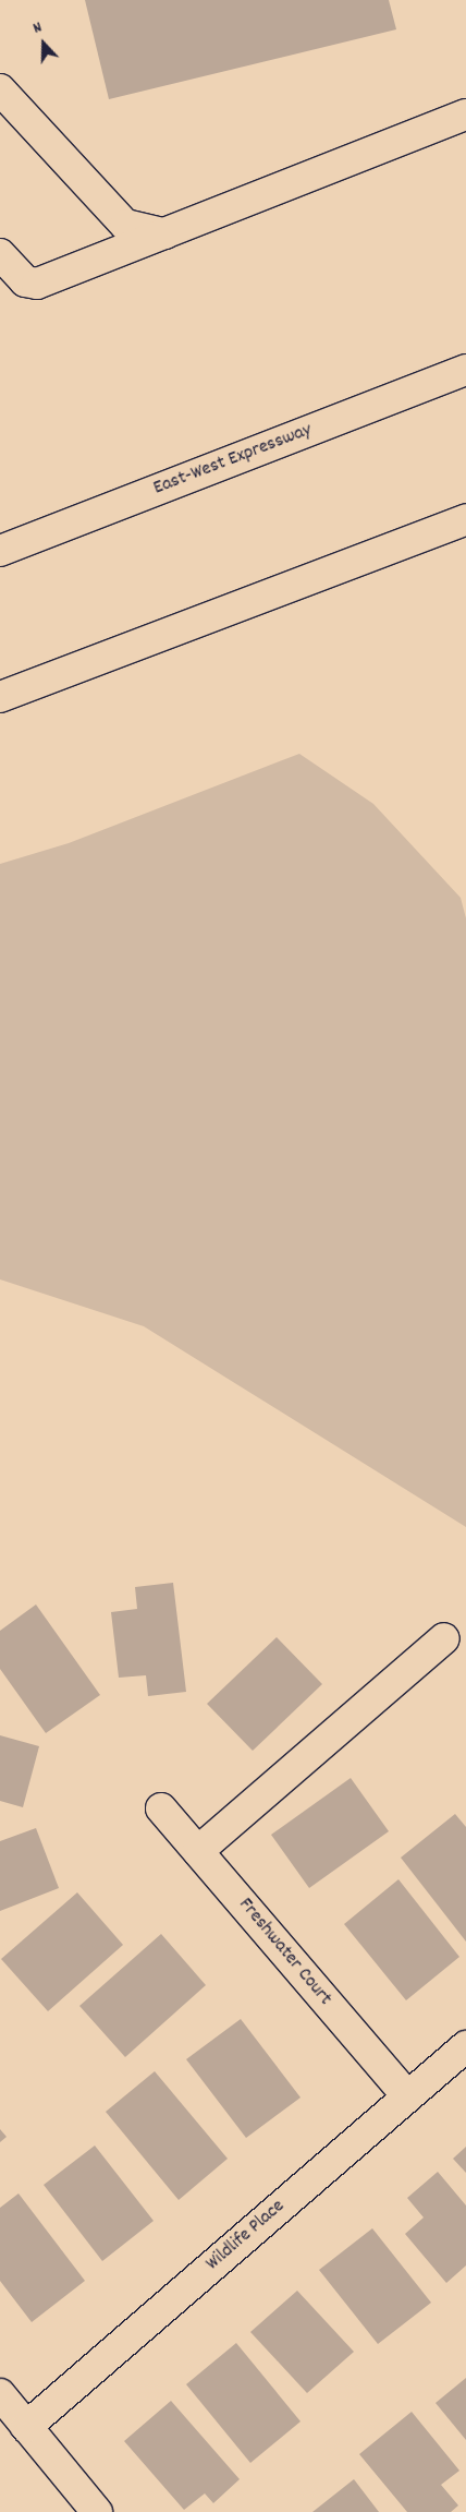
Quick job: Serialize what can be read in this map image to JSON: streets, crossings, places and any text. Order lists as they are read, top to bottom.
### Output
{
  "streets": {
    "main road": ["East-West Expressway", "Freshwater Court", "Wildlife Place"]
  },
  "crossings": [
    ["Freshwater Court", "Wildlife Place"]
  ],
  "north": "top"
}
